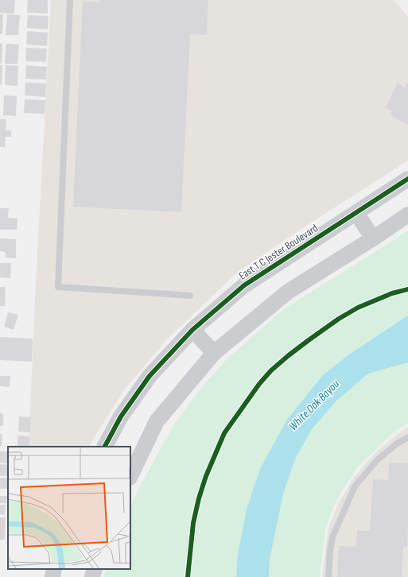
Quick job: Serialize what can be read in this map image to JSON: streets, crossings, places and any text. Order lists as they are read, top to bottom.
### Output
{
  "streets": {
    "street": ["East T C Jester Boulevard"]
  },
  "water": ["White Oak Bayou"]
}
